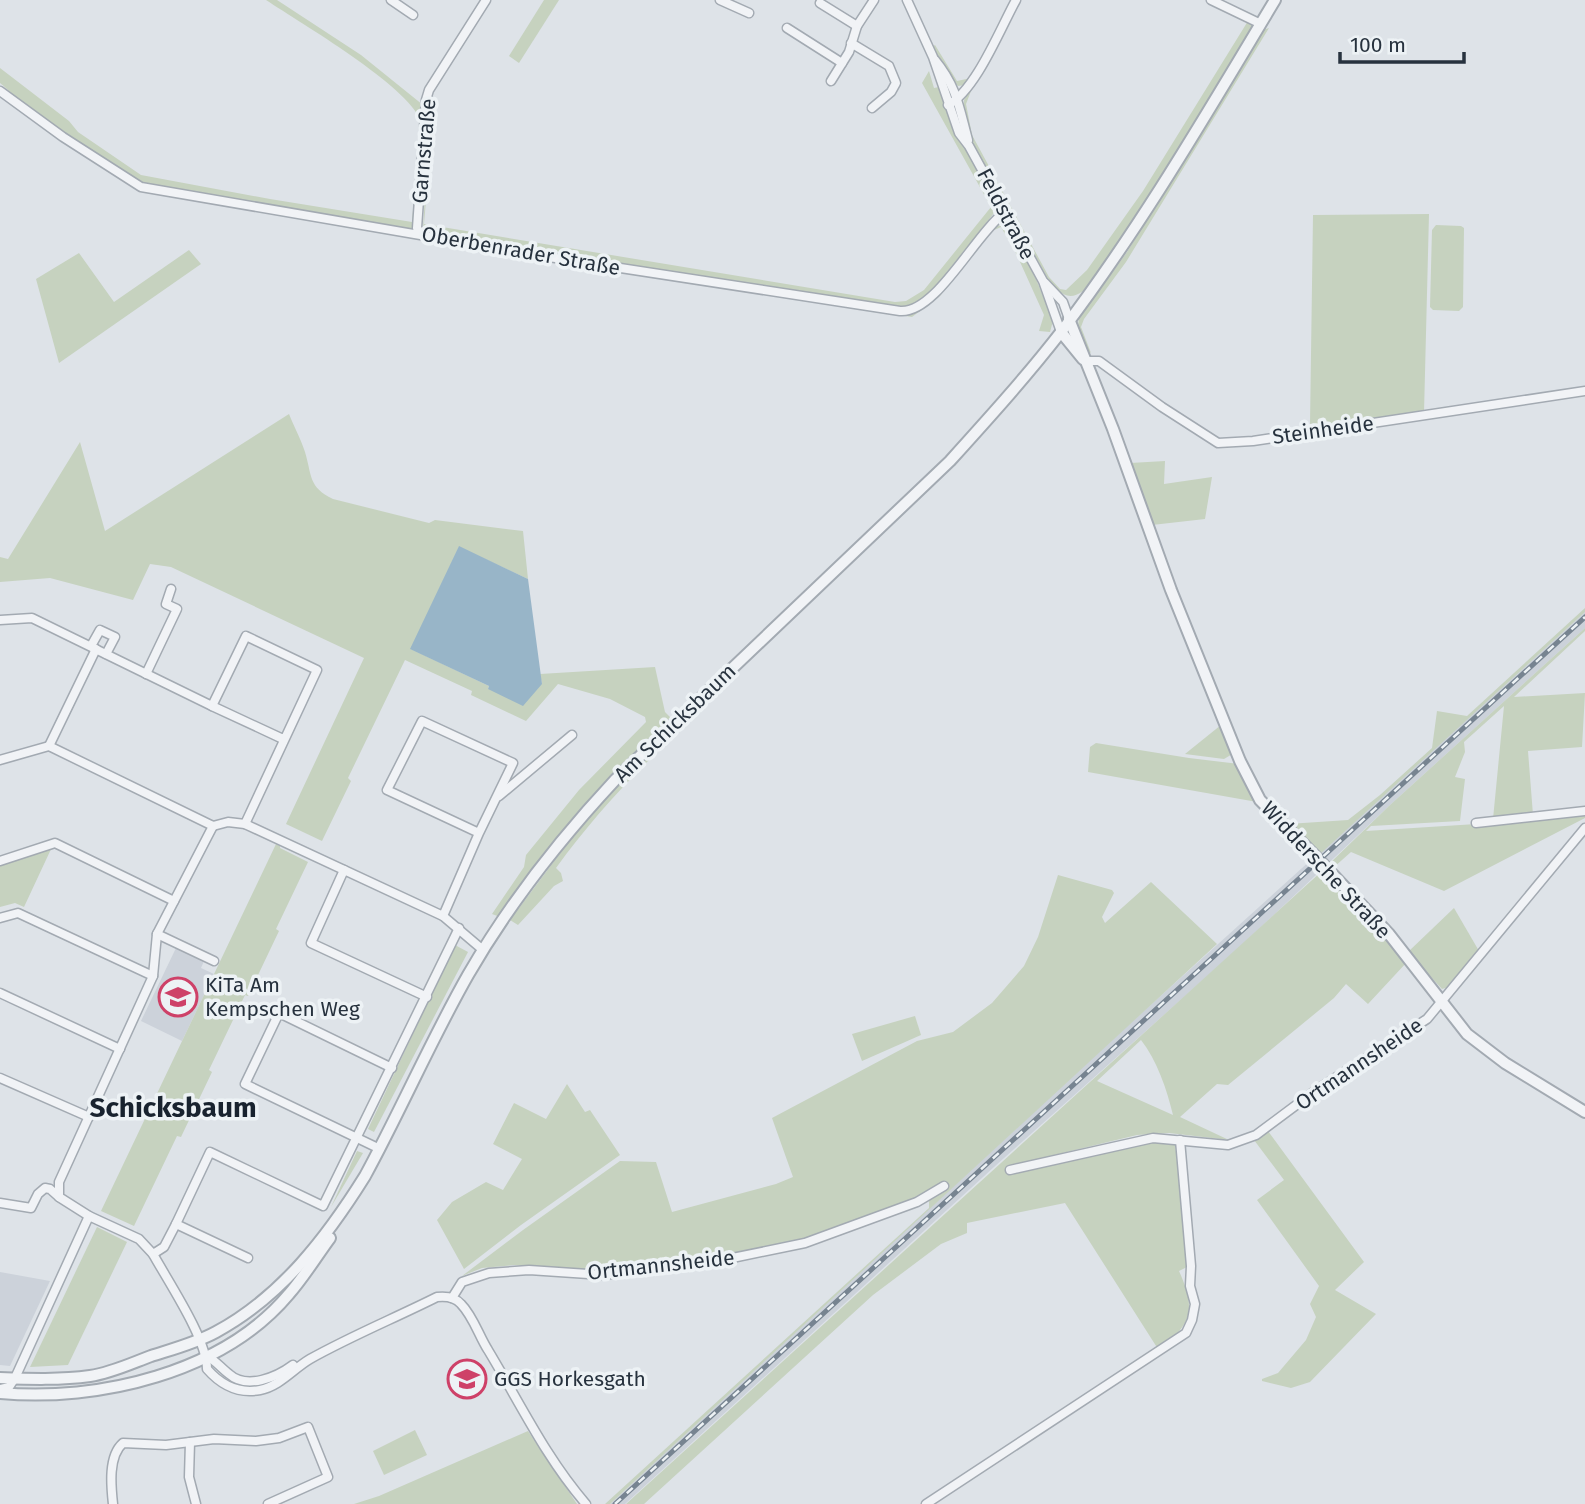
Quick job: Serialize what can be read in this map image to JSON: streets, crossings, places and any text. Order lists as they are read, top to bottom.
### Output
{
  "streets": {
    "street": [
      "Garnstraße",
      "Feldstraße",
      "Oberbenrader Straße",
      "Steinheide",
      "Am Schicksbaum",
      "Widdersche Straße",
      "Ortmannsheide"
    ]
  },
  "crossings": [
    ["Garnstraße", "Oberbenrader Straße"],
    ["Feldstraße", "Oberbenrader Straße"],
    ["Feldstraße", "Am Schicksbaum"],
    ["Feldstraße", "Widdersche Straße"],
    ["Steinheide", "Widdersche Straße"],
    ["Am Schicksbaum", "Widdersche Straße"],
    ["Widdersche Straße", "Ortmannsheide"]
  ],
  "districts": ["Schicksbaum"],
  "places": {
    "school or university": ["KiTa Am Kempschen Weg", "GGS Horkesgath"]
  },
  "scale_bar": "100 m"
}
